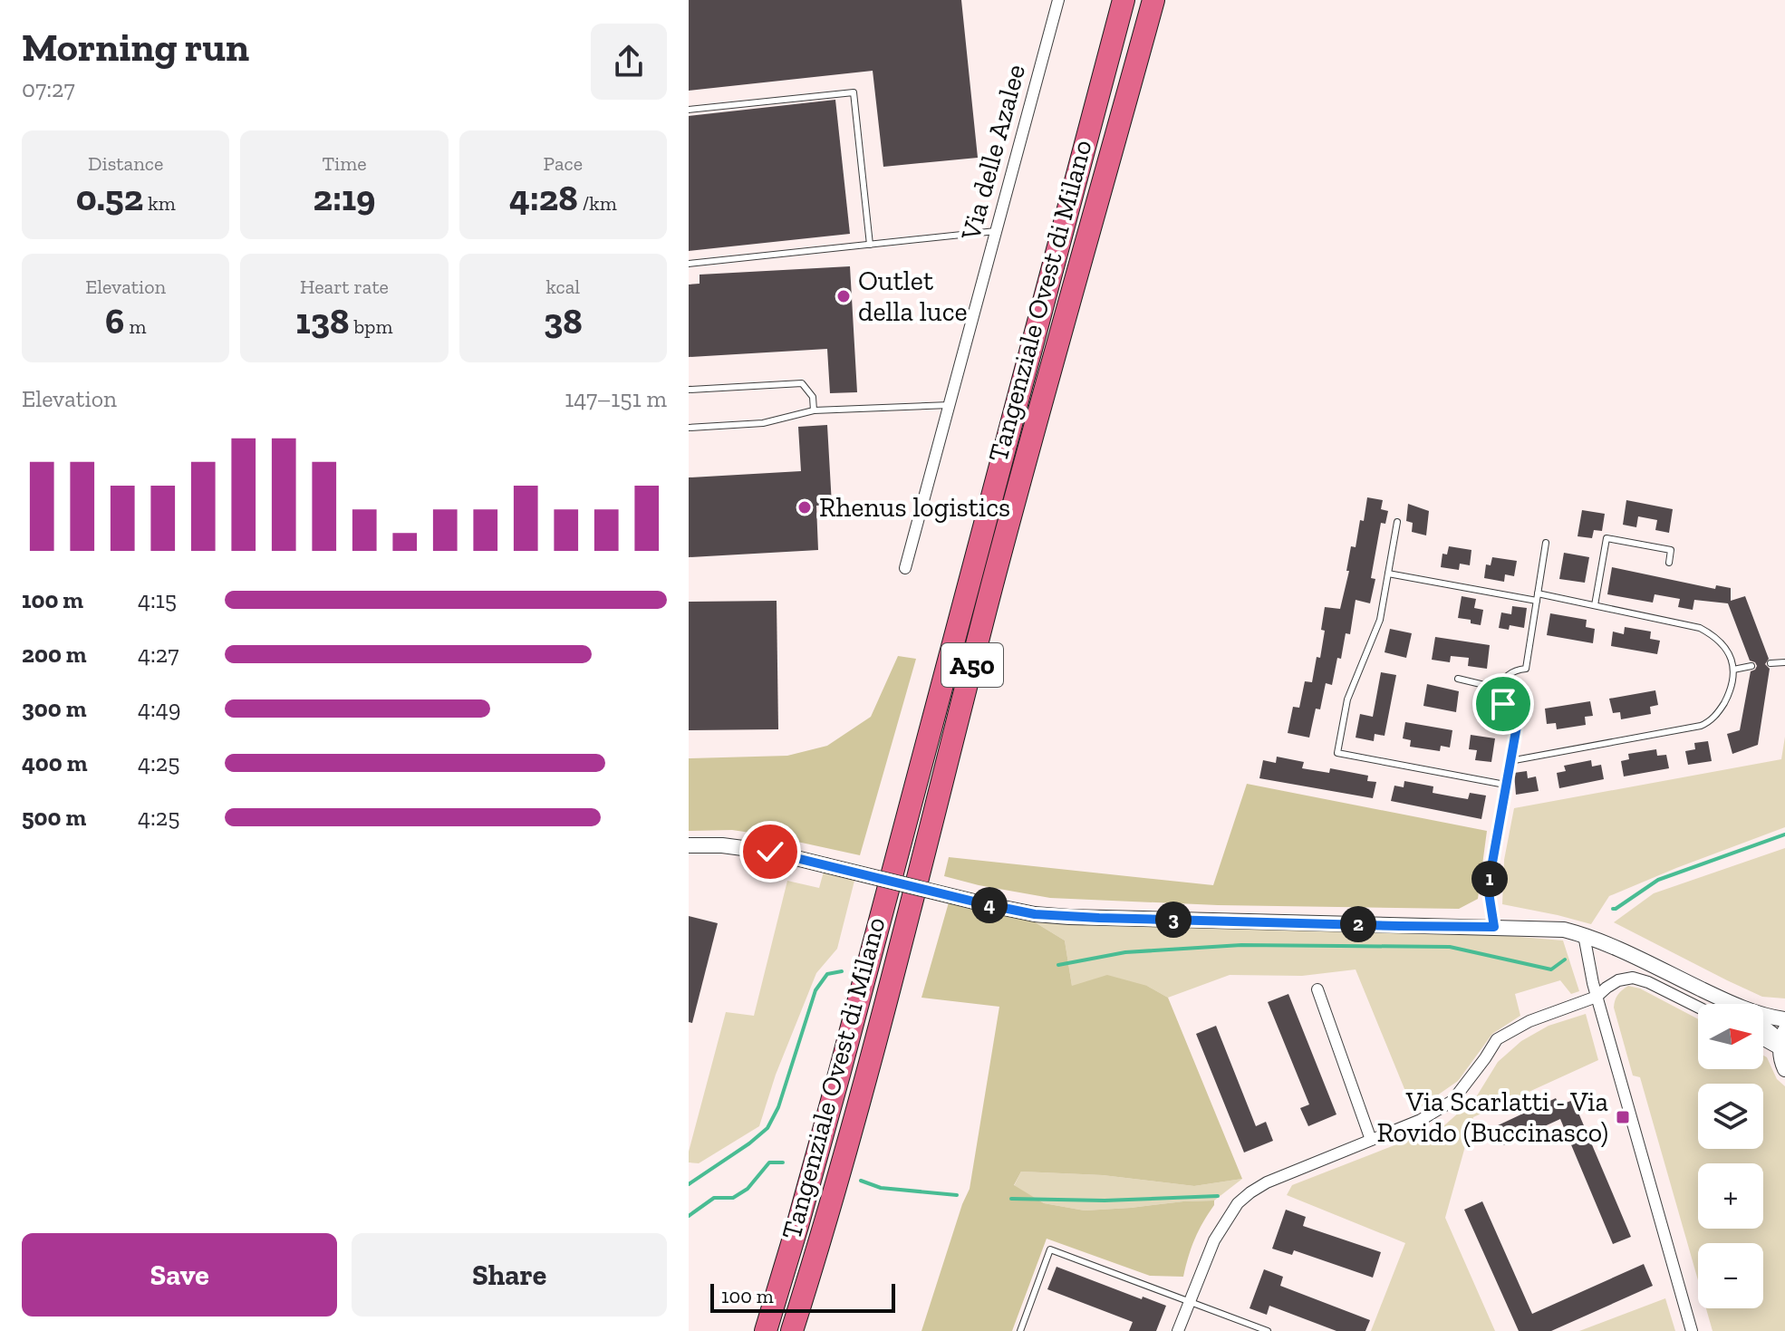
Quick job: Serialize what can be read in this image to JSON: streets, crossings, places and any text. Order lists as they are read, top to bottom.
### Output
{
  "streets": {
    "highway": ["Tangenziale Ovest di Milano", "A50"],
    "street": ["Via delle Azalee"]
  },
  "places": {
    "other": ["Outlet della luce", "Rhenus logistics"],
    "transit": ["Via Scarlatti - Via Rovido (Buccinasco)"]
  },
  "scale_bar": "100 m",
  "north": "right",
  "page": {
    "heading": ["Morning run", "07:27"],
    "stats": [
      ["Distance", "0.52 km"],
      ["Time", "2:19"],
      ["Pace", "4:28 /km"],
      ["Elevation", "6 m"],
      ["Heart rate", "138 bpm"],
      ["kcal", "38"]
    ],
    "chart": ["Elevation", "147–151 m"],
    "list": [
      {
        "name": "100 m",
        "note": "4:15"
      },
      {
        "name": "200 m",
        "note": "4:27"
      },
      {
        "name": "300 m",
        "note": "4:49"
      },
      {
        "name": "400 m",
        "note": "4:25"
      },
      {
        "name": "500 m",
        "note": "4:25"
      }
    ],
    "pins": [
      "1",
      "4",
      "3",
      "2"
    ],
    "map_buttons": ["+", "−"],
    "buttons": ["Save", "Share"],
    "scale": "100 m"
  }
}
